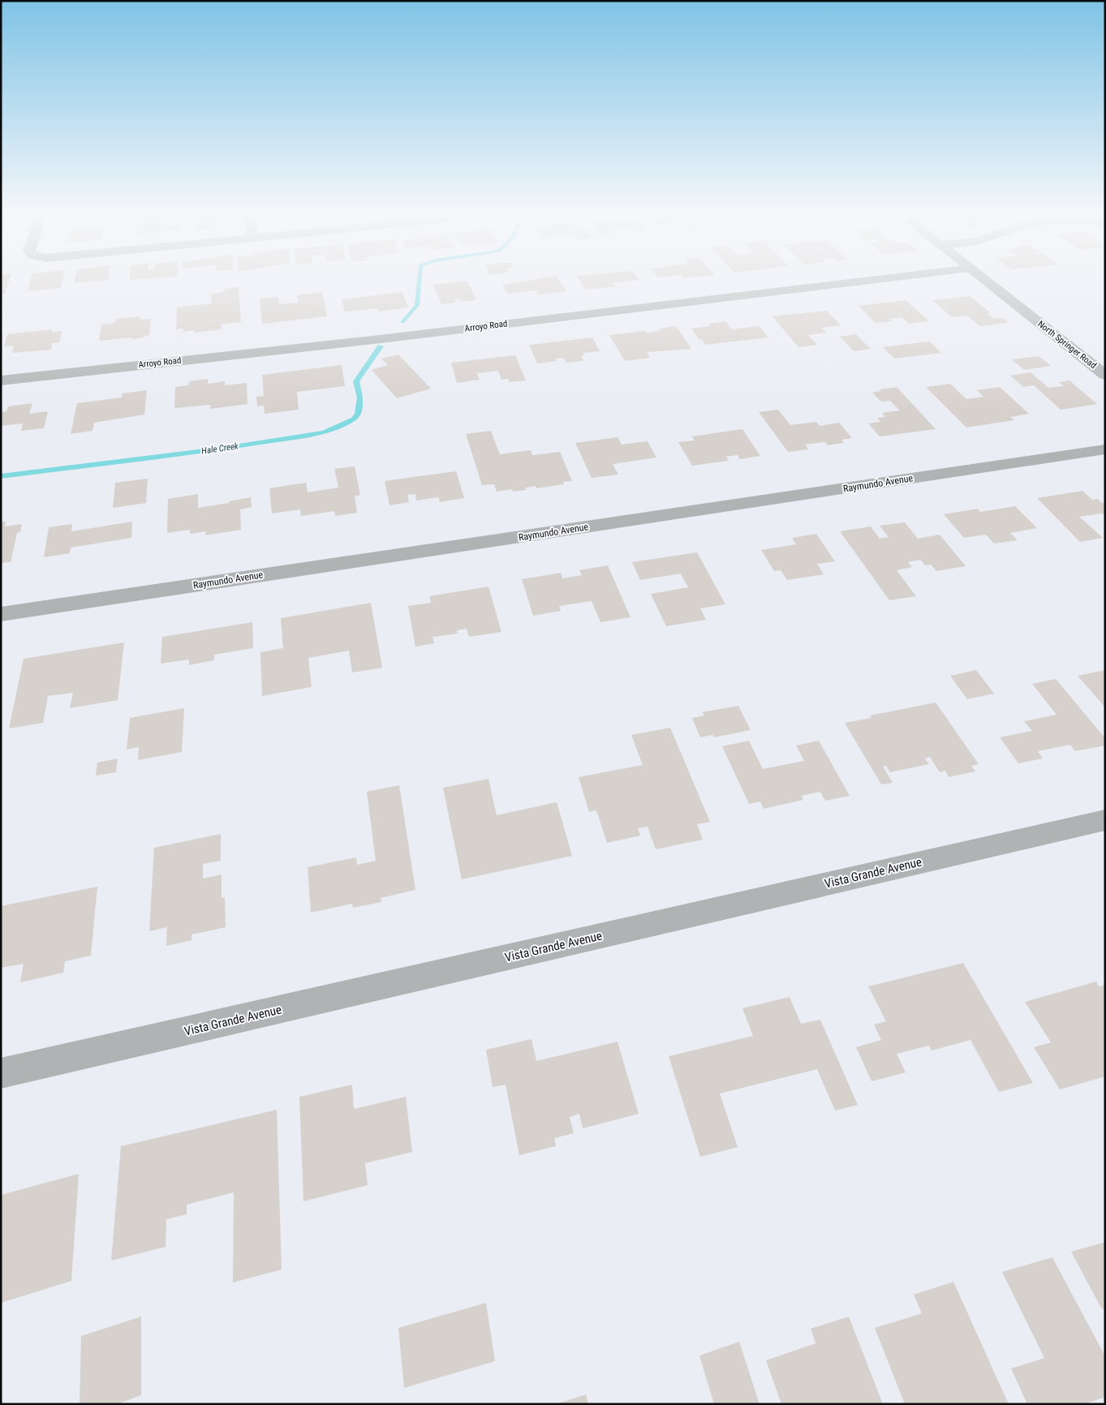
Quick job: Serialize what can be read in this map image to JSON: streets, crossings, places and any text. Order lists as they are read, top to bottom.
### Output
{
  "streets": {
    "street": [
      "Arroyo Road",
      "North Springer Road",
      "Raymundo Avenue",
      "Vista Grande Avenue"
    ]
  },
  "water": ["Hale Creek"]
}
